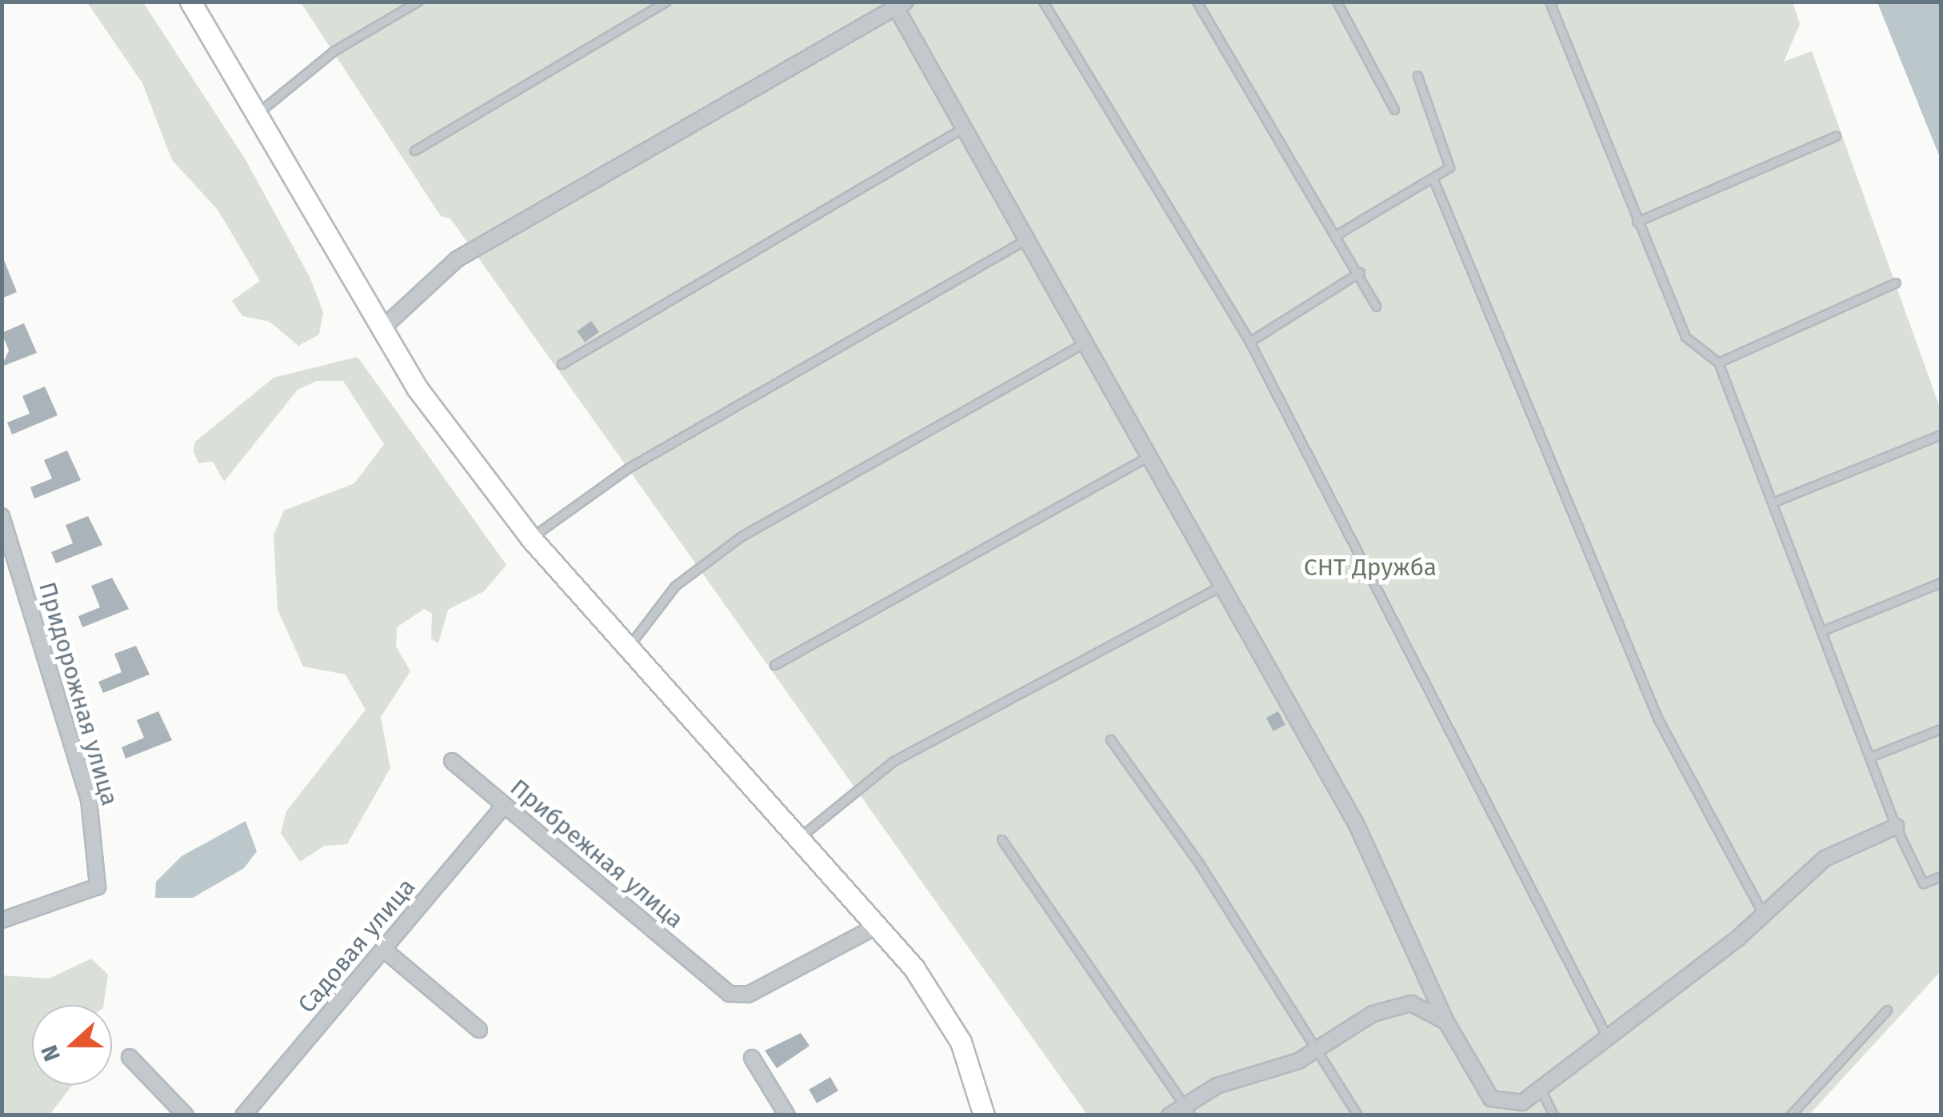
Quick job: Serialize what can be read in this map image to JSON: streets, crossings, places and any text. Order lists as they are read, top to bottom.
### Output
{
  "streets": {
    "street": ["Придорожная улица", "Прибрежная улица", "Садовая улица"]
  },
  "crossings": [
    ["Прибрежная улица", "Садовая улица"]
  ],
  "parks": ["СНТ Дружба"],
  "north": "left"
}
